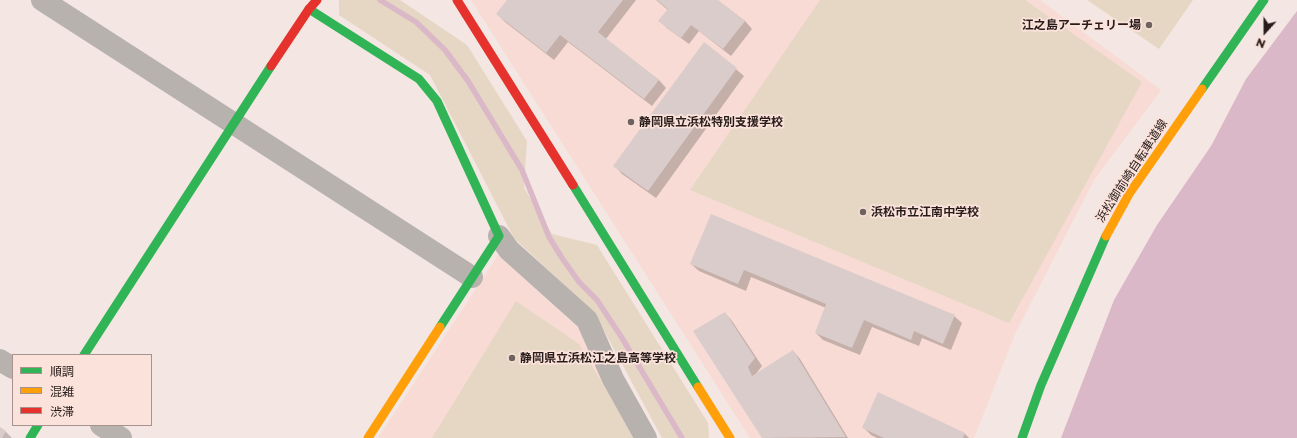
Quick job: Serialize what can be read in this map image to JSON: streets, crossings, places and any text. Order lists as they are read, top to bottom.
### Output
{
  "streets": {
    "street": ["浜松御前崎自転車道線"]
  },
  "places": [
    "江之島アーチェリー場",
    "静岡県立浜松特別支援学校",
    "浜松市立江南中学校",
    "静岡県立浜松江之島高等学校"
  ],
  "legend": ["順調", "混雑", "渋滞"],
  "north": "bottom"
}
